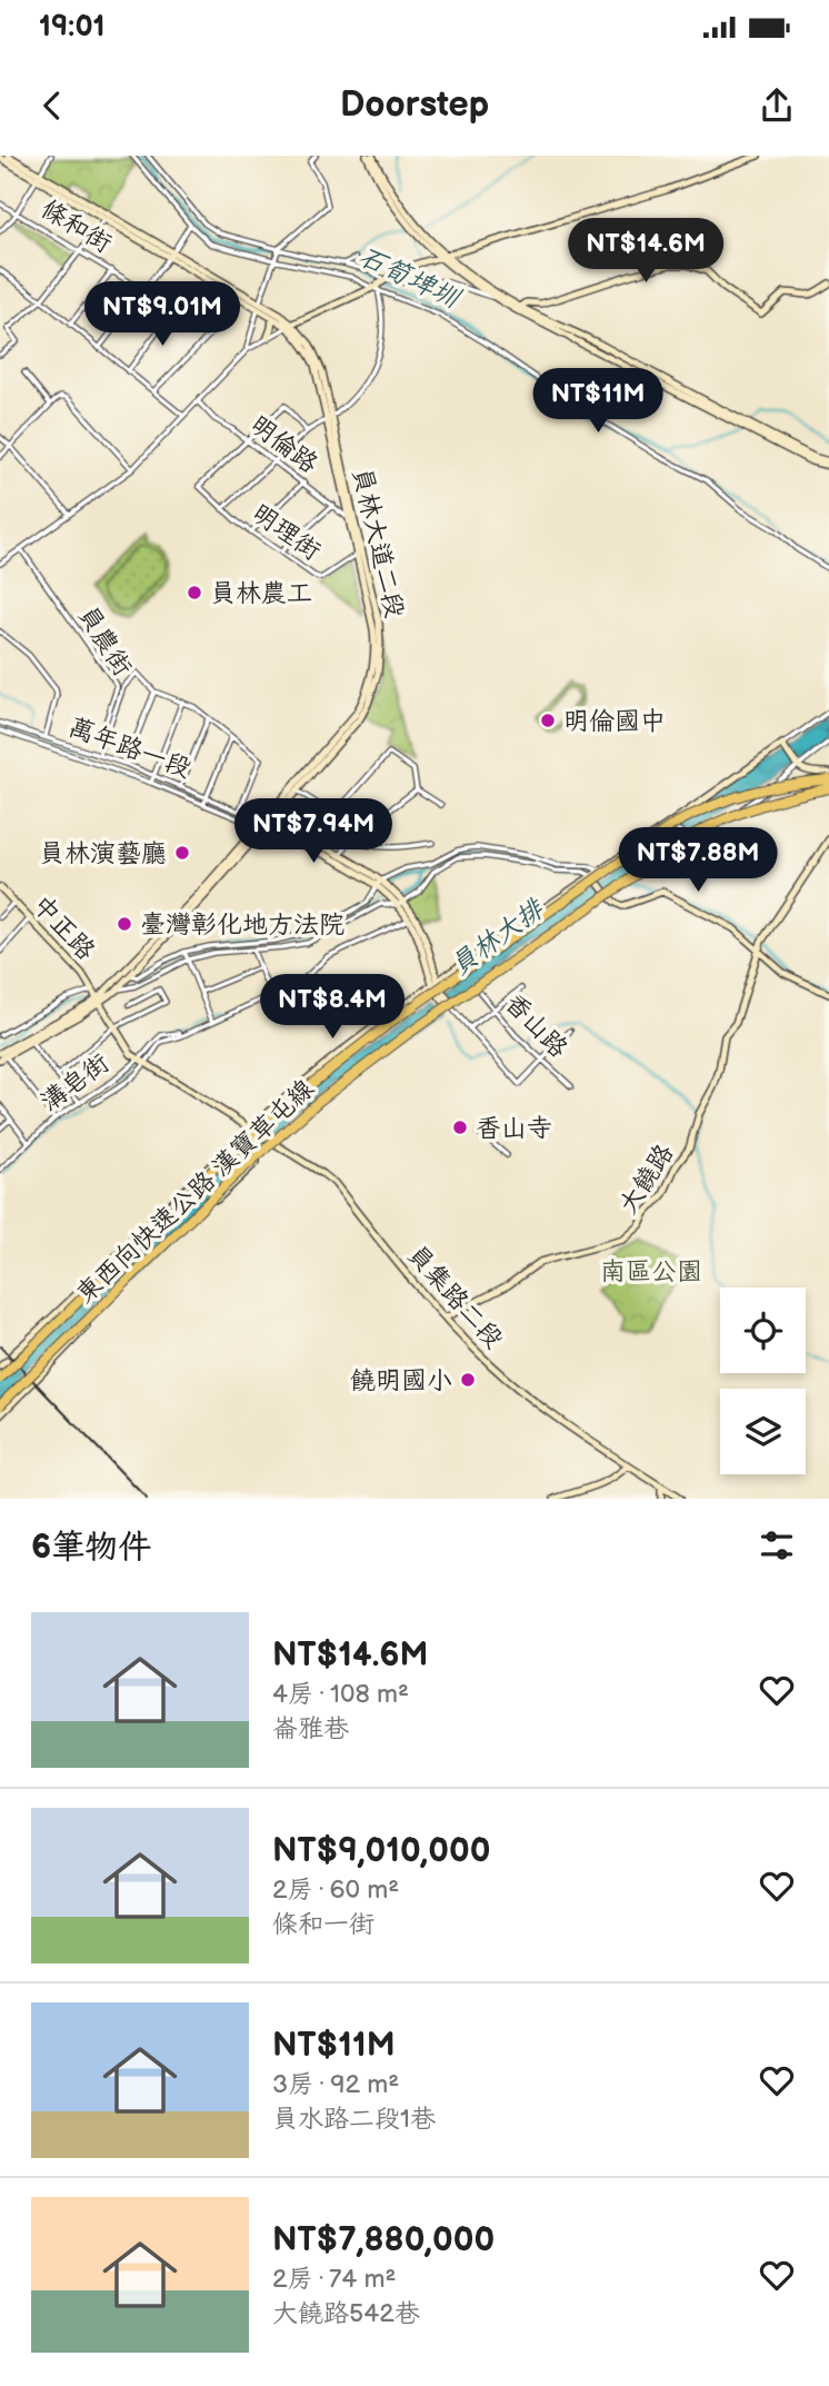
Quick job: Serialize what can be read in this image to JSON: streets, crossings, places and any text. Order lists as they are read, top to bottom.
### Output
{
  "streets": {
    "highway": ["東西向快速公路 漢寶草屯線"],
    "street": [
      "條和街",
      "明倫路",
      "明理街",
      "員林大道二段",
      "員農街",
      "萬年路一段",
      "中正路",
      "香山路",
      "溝皂街",
      "大饒路",
      "員集路二段"
    ]
  },
  "crossings": [
    ["明倫路", "明理街"],
    ["明倫路", "員林大道二段"],
    ["明理街", "員林大道二段"],
    ["員林大道二段", "萬年路一段"],
    ["員林大道二段", "中正路"],
    ["員農街", "萬年路一段"],
    ["大饒路", "員集路二段"]
  ],
  "water": ["石筍埤圳", "員林大排"],
  "parks": ["南區公園"],
  "places": [
    "員林農工",
    "明倫國中",
    "員林演藝廳",
    "臺灣彰化地方法院",
    "香山寺",
    "饒明國小"
  ],
  "page": {
    "status": "19:01",
    "header": "Doorstep",
    "price": [
      "NT$14.6M",
      "NT$9.01M",
      "NT$11M",
      "NT$7.94M",
      "NT$7.88M",
      "NT$8.4M"
    ],
    "heading": "6筆物件",
    "list": [
      {
        "name": "NT$14.6M",
        "note": "4房 · 108 m² · 崙雅巷"
      },
      {
        "name": "NT$9,010,000",
        "note": "2房 · 60 m² · 條和一街"
      },
      {
        "name": "NT$11M",
        "note": "3房 · 92 m² · 員水路二段1巷"
      },
      {
        "name": "NT$7,880,000",
        "note": "2房 · 74 m² · 大饒路542巷"
      }
    ]
  }
}
